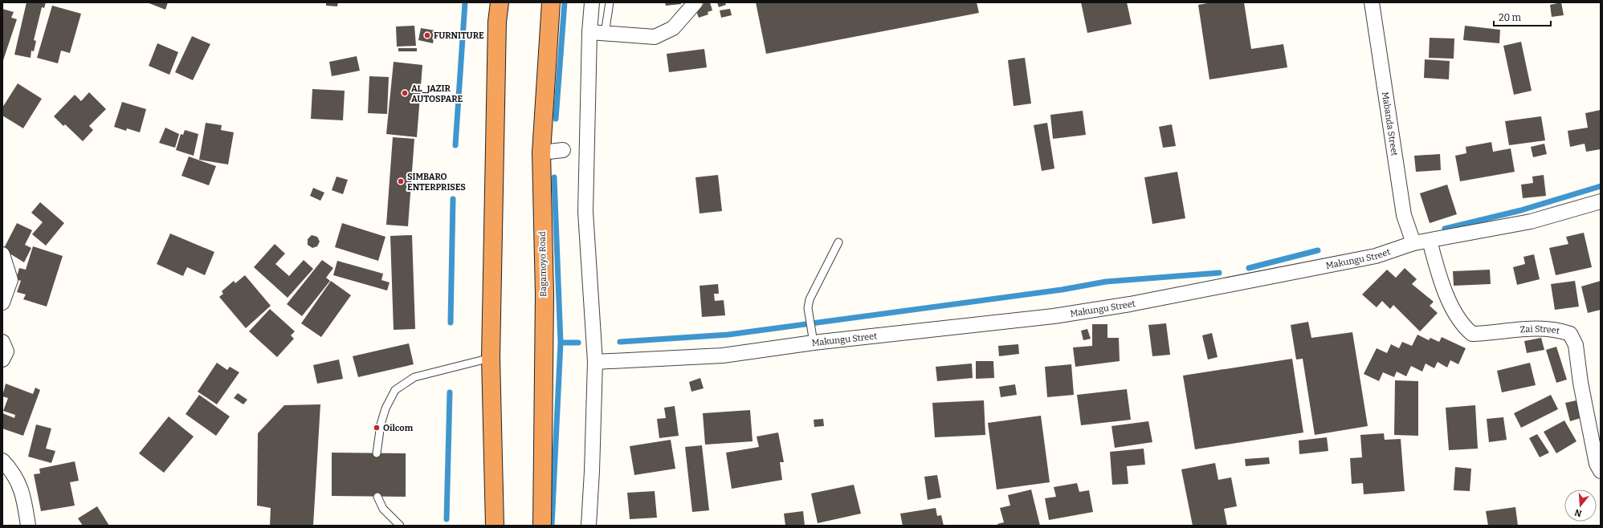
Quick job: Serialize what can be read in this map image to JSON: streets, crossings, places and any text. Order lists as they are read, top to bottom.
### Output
{
  "streets": {
    "highway": ["Bagamoyo Road"],
    "street": ["Mabanda Street", "Makungu Street", "Zai Street"]
  },
  "crossings": [
    ["Mabanda Street", "Makungu Street"],
    ["Makungu Street", "Zai Street"]
  ],
  "places": [
    "FURNITURE",
    "AL_JAZIR AUTOSPARE",
    "SIMBARO ENTERPRISES",
    "Oilcom"
  ],
  "scale_bar": "20 m",
  "north": "bottom"
}
